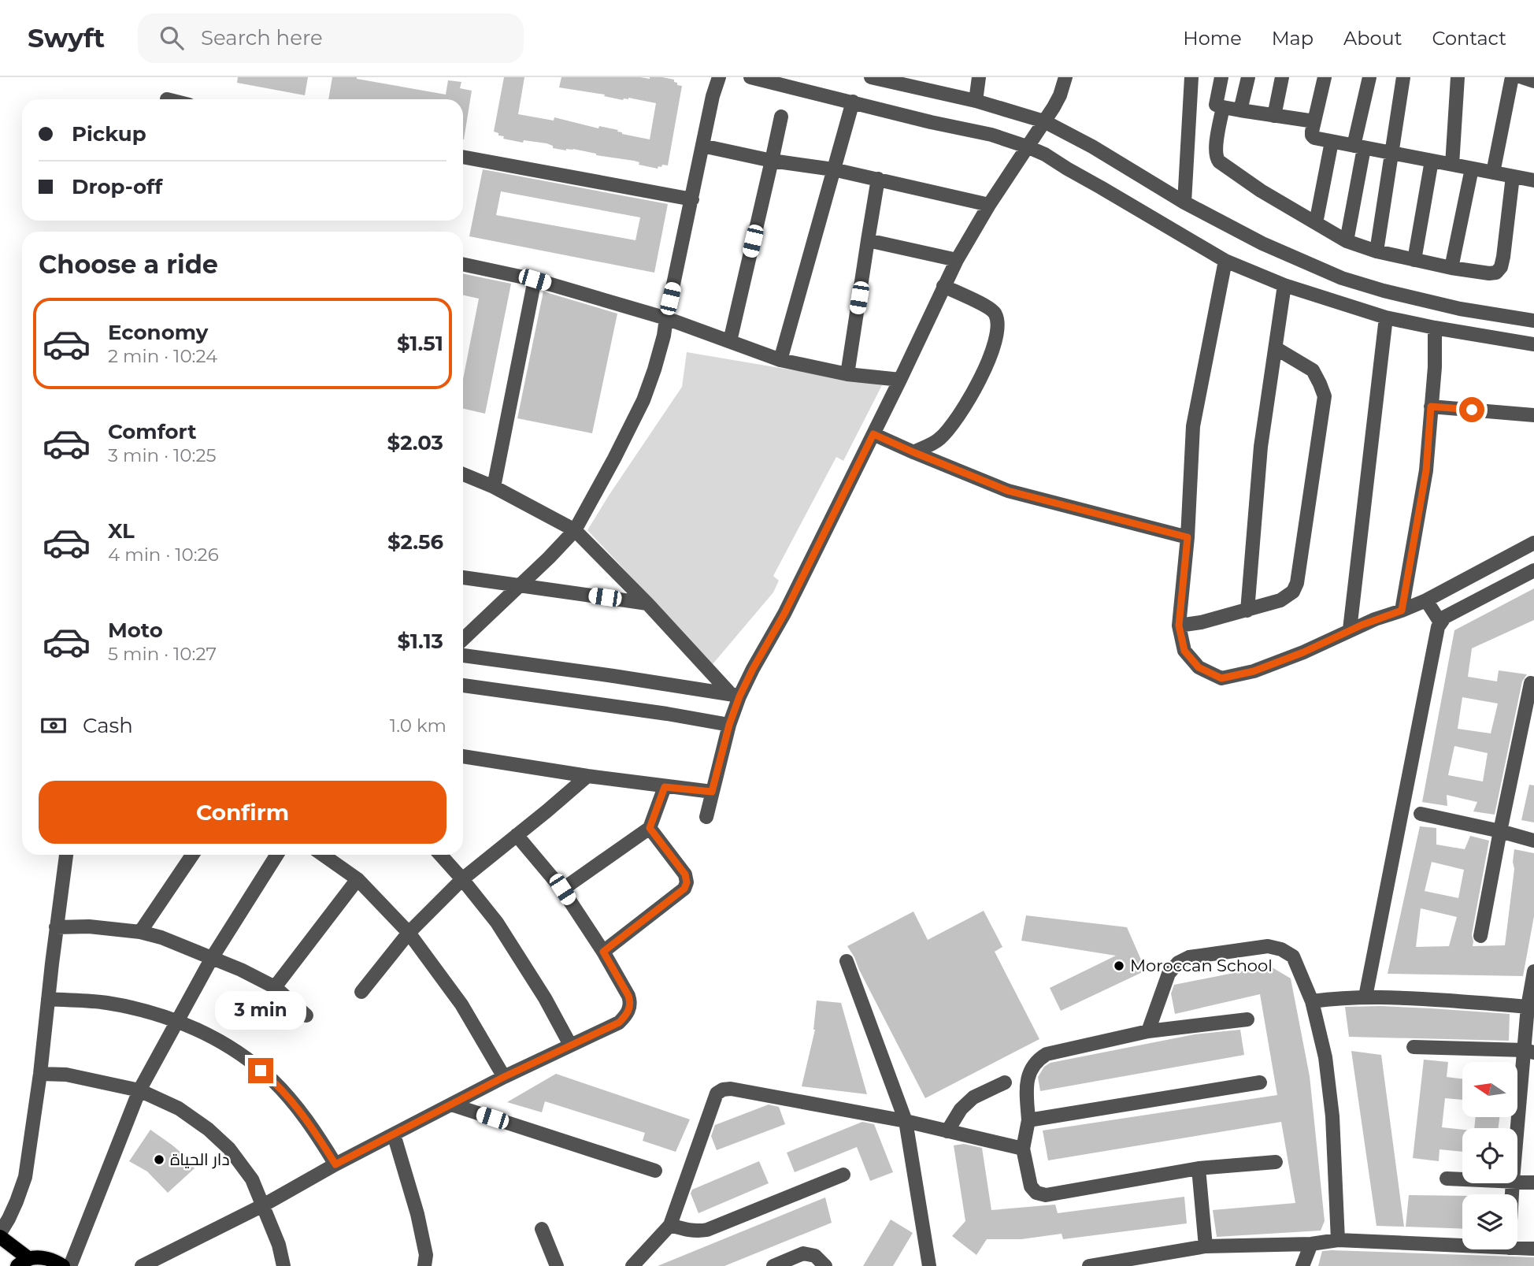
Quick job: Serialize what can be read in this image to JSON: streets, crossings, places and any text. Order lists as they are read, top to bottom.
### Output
{
  "places": ["Moroccan School", "دار الحياة"],
  "north": "left",
  "page": {
    "header": "Swyft",
    "search": "Search here",
    "nav": [
      "Home",
      "Map",
      "About",
      "Contact"
    ],
    "banner": ["Pickup", "Drop-off"],
    "heading": "Choose a ride",
    "list": [
      {
        "name": "Economy",
        "note": "2 min · 10:24",
        "value": "$1.51"
      },
      {
        "name": "Comfort",
        "note": "3 min · 10:25",
        "value": "$2.03"
      },
      {
        "name": "XL",
        "note": "4 min · 10:26",
        "value": "$2.56"
      },
      {
        "name": "Moto",
        "note": "5 min · 10:27",
        "value": "$1.13"
      }
    ],
    "pay": ["Cash", "1.0 km"],
    "buttons": "Confirm",
    "bubble": "3 min"
  }
}
